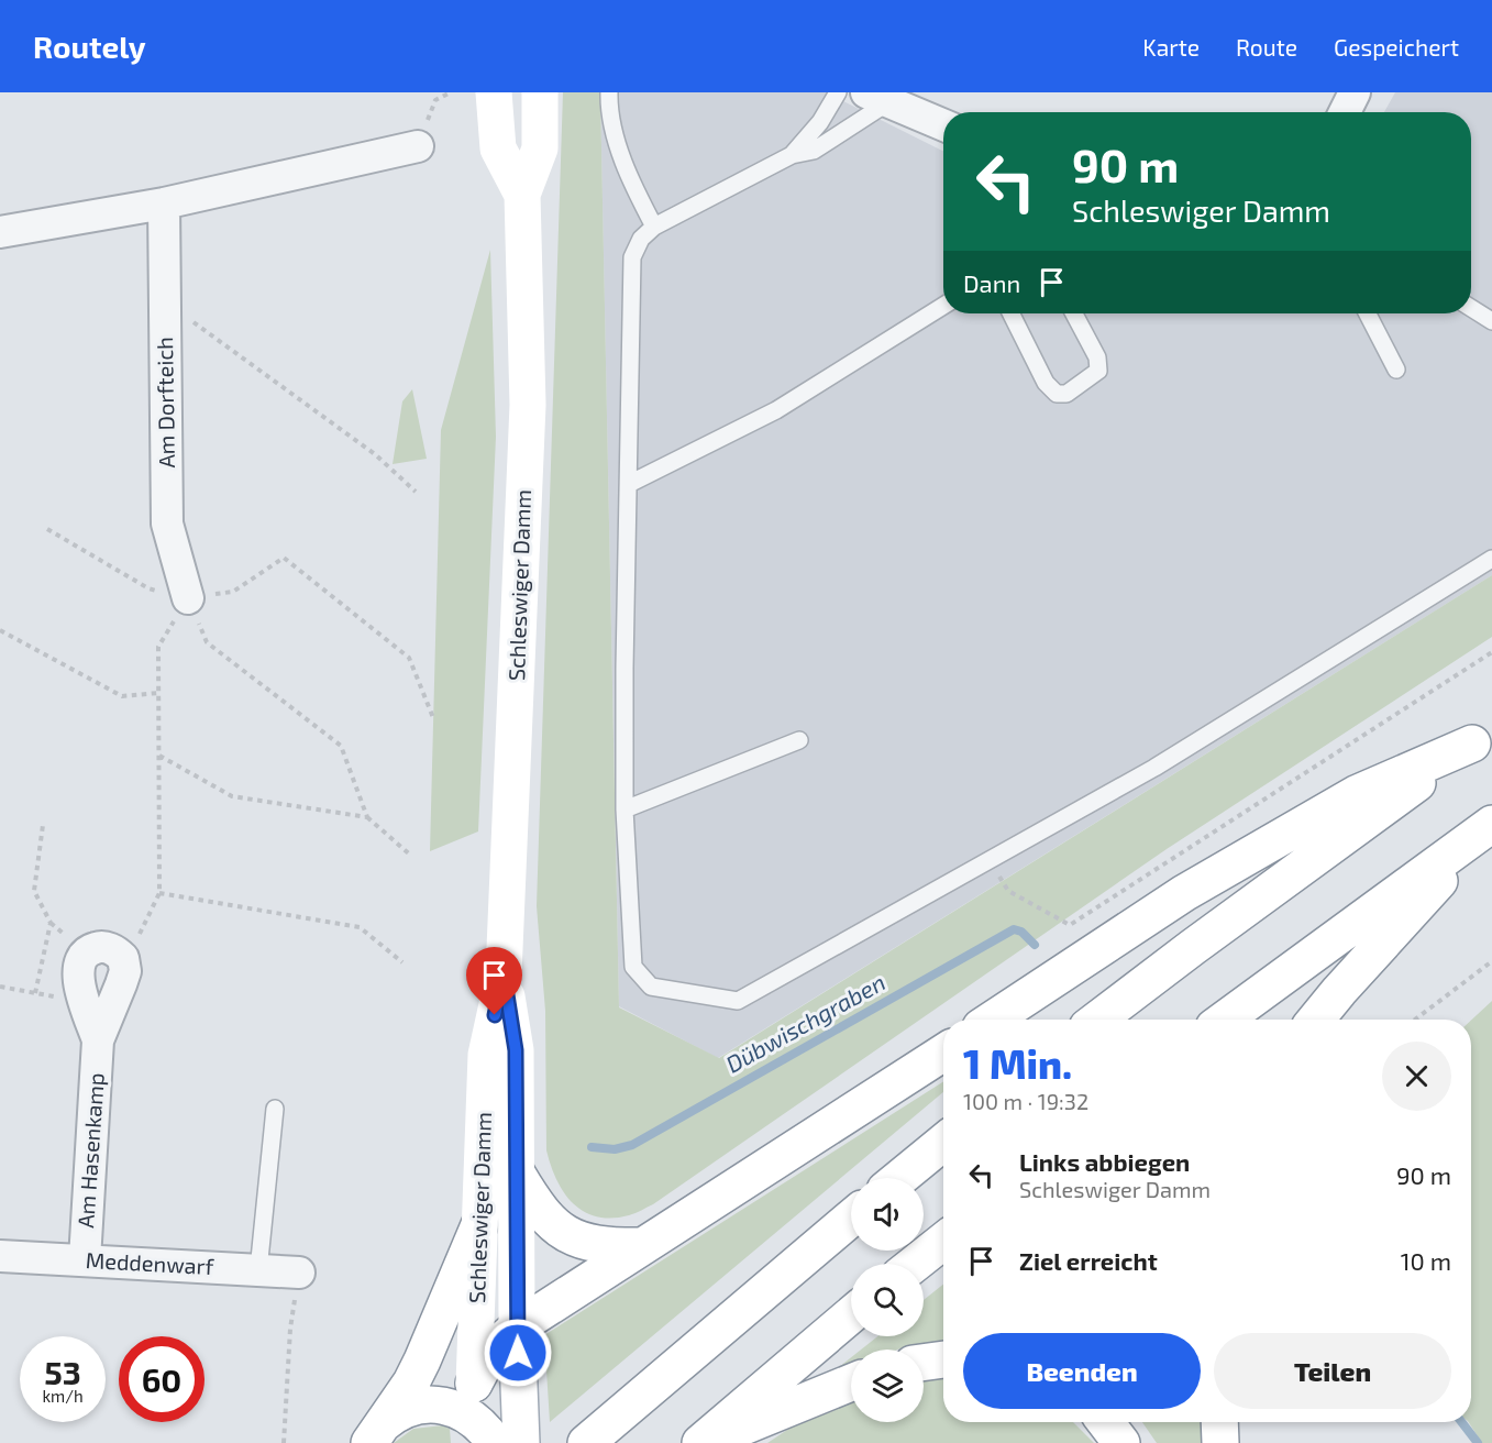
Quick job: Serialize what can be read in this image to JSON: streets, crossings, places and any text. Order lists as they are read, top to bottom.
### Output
{
  "streets": {
    "main road": ["Schleswiger Damm"],
    "street": ["Am Dorfteich", "Am Hasenkamp", "Meddenwarf"]
  },
  "crossings": [
    ["Am Hasenkamp", "Meddenwarf"]
  ],
  "water": ["Dübwischgraben"],
  "page": {
    "header": "Routely",
    "nav": ["Karte", "Route", "Gespeichert"],
    "turn": ["90 m", "Schleswiger Damm"],
    "then": "Dann",
    "heading": ["1 Min.", "100 m · 19:32"],
    "list": [
      {
        "name": "Links abbiegen",
        "note": "Schleswiger Damm",
        "value": "90 m"
      },
      {
        "name": "Ziel erreicht",
        "value": "10 m"
      }
    ],
    "buttons": ["Beenden", "Teilen"],
    "speed": "53 km/h",
    "limit": "60"
  }
}
